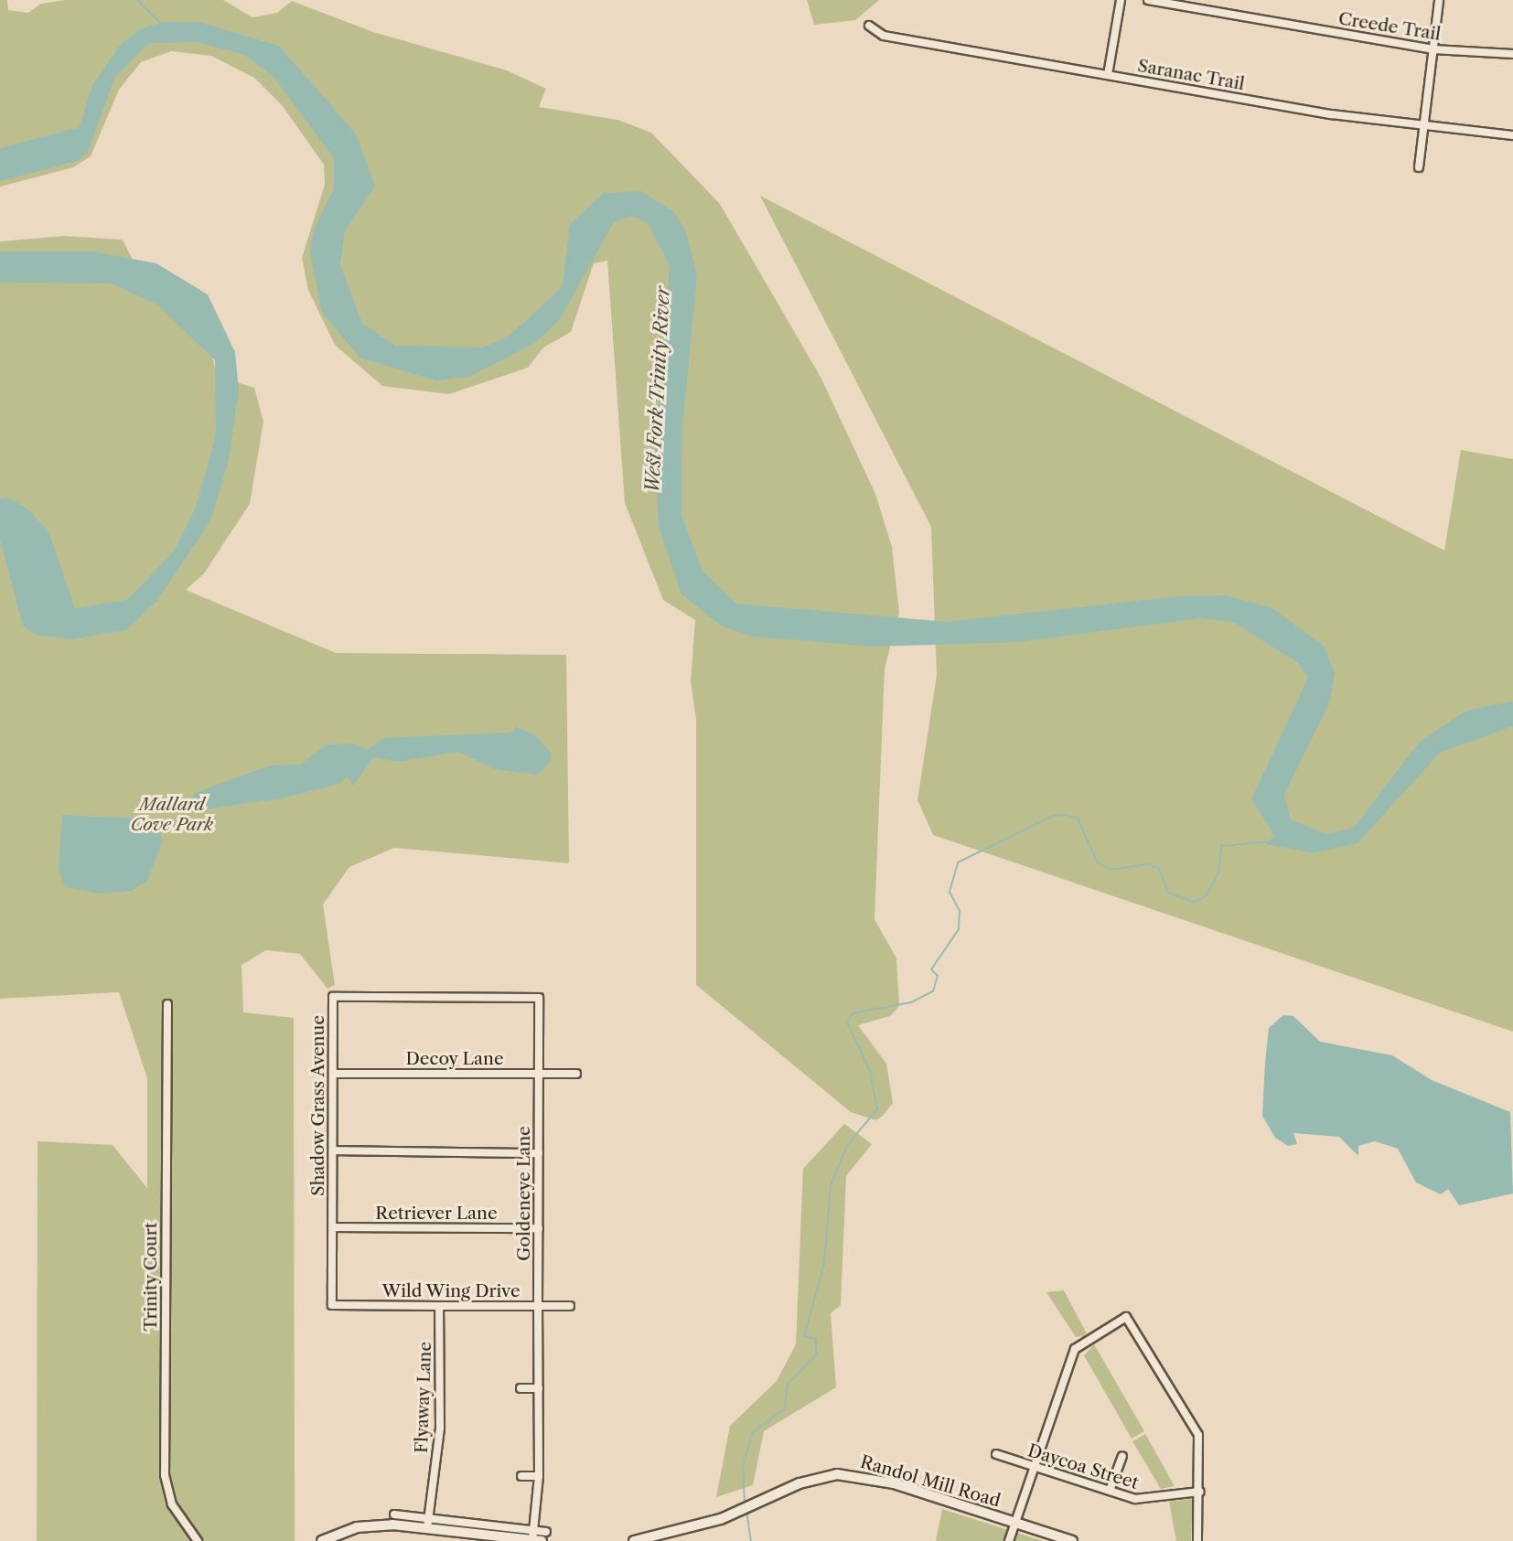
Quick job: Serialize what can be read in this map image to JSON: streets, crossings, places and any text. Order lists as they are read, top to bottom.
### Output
{
  "streets": {
    "main road": ["Randol Mill Road"],
    "street": [
      "Creede Trail",
      "Saranac Trail",
      "Decoy Lane",
      "Shadow Grass Avenue",
      "Goldeneye Lane",
      "Retriever Lane",
      "Trinity Court",
      "Wild Wing Drive",
      "Flyaway Lane",
      "Daycoa Street"
    ]
  },
  "crossings": [
    ["Decoy Lane", "Shadow Grass Avenue"],
    ["Decoy Lane", "Goldeneye Lane"],
    ["Shadow Grass Avenue", "Goldeneye Lane"],
    ["Shadow Grass Avenue", "Retriever Lane"],
    ["Shadow Grass Avenue", "Wild Wing Drive"],
    ["Goldeneye Lane", "Retriever Lane"],
    ["Goldeneye Lane", "Wild Wing Drive"],
    ["Wild Wing Drive", "Flyaway Lane"]
  ],
  "water": ["West Fork Trinity River"],
  "parks": ["Mallard Cove Park"]
}
